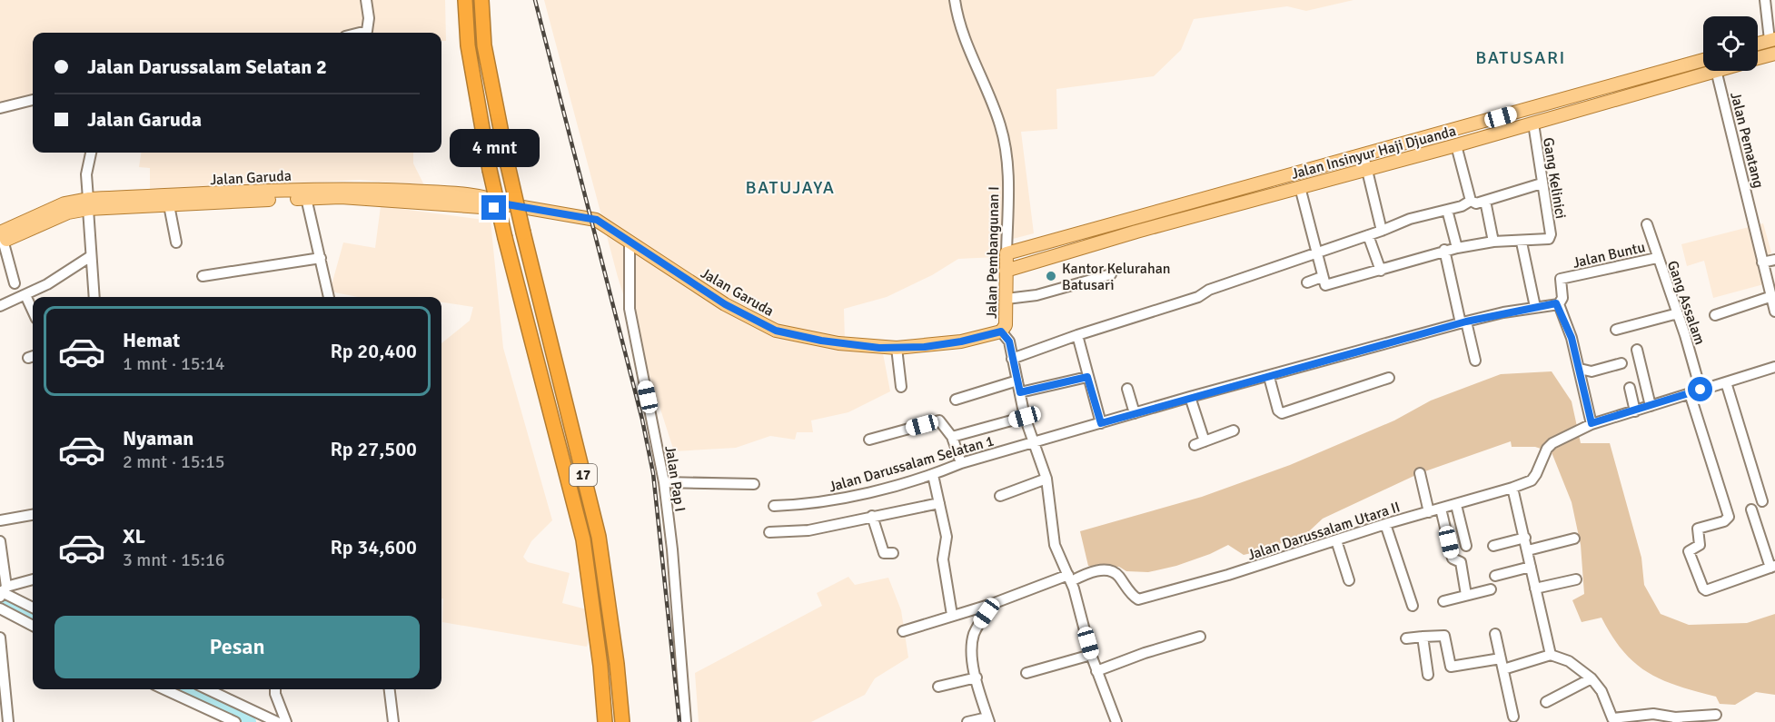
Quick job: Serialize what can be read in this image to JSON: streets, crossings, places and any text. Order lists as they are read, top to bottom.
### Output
{
  "streets": {
    "highway": ["17"],
    "main road": ["Jalan Insinyur Haji Djuanda", "Jalan Garuda", "Jalan Pembangunan I"],
    "street": [
      "Jalan Pematang",
      "Gang Kelinici",
      "Jalan Buntu",
      "Gang Assalam",
      "Jalan Darussalam Selatan 1",
      "Jalan Pap I",
      "Jalan Darussalam Utara II"
    ]
  },
  "crossings": [
    ["Jalan Insinyur Haji Djuanda", "Gang Kelinici"],
    ["Jalan Insinyur Haji Djuanda", "Jalan Pembangunan I"],
    ["Jalan Garuda", "Jalan Pembangunan I"],
    ["Jalan Garuda", "Jalan Pap I"],
    ["Jalan Pembangunan I", "Jalan Darussalam Selatan 1"],
    ["Jalan Pembangunan I", "Jalan Darussalam Utara II"],
    ["Jalan Buntu", "Gang Assalam"],
    ["Jalan Buntu", "Jalan Darussalam Selatan 1"],
    ["Gang Assalam", "Jalan Darussalam Utara II"]
  ],
  "districts": ["BATUSARI", "BATUJAYA"],
  "places": ["Kantor Kelurahan Batusari"],
  "page": {
    "banner": ["Jalan Darussalam Selatan 2", "Jalan Garuda"],
    "bubble": "4 mnt",
    "list": [
      {
        "name": "Hemat",
        "note": "1 mnt · 15:14",
        "value": "Rp 20,400"
      },
      {
        "name": "Nyaman",
        "note": "2 mnt · 15:15",
        "value": "Rp 27,500"
      },
      {
        "name": "XL",
        "note": "3 mnt · 15:16",
        "value": "Rp 34,600"
      }
    ],
    "buttons": "Pesan"
  }
}
